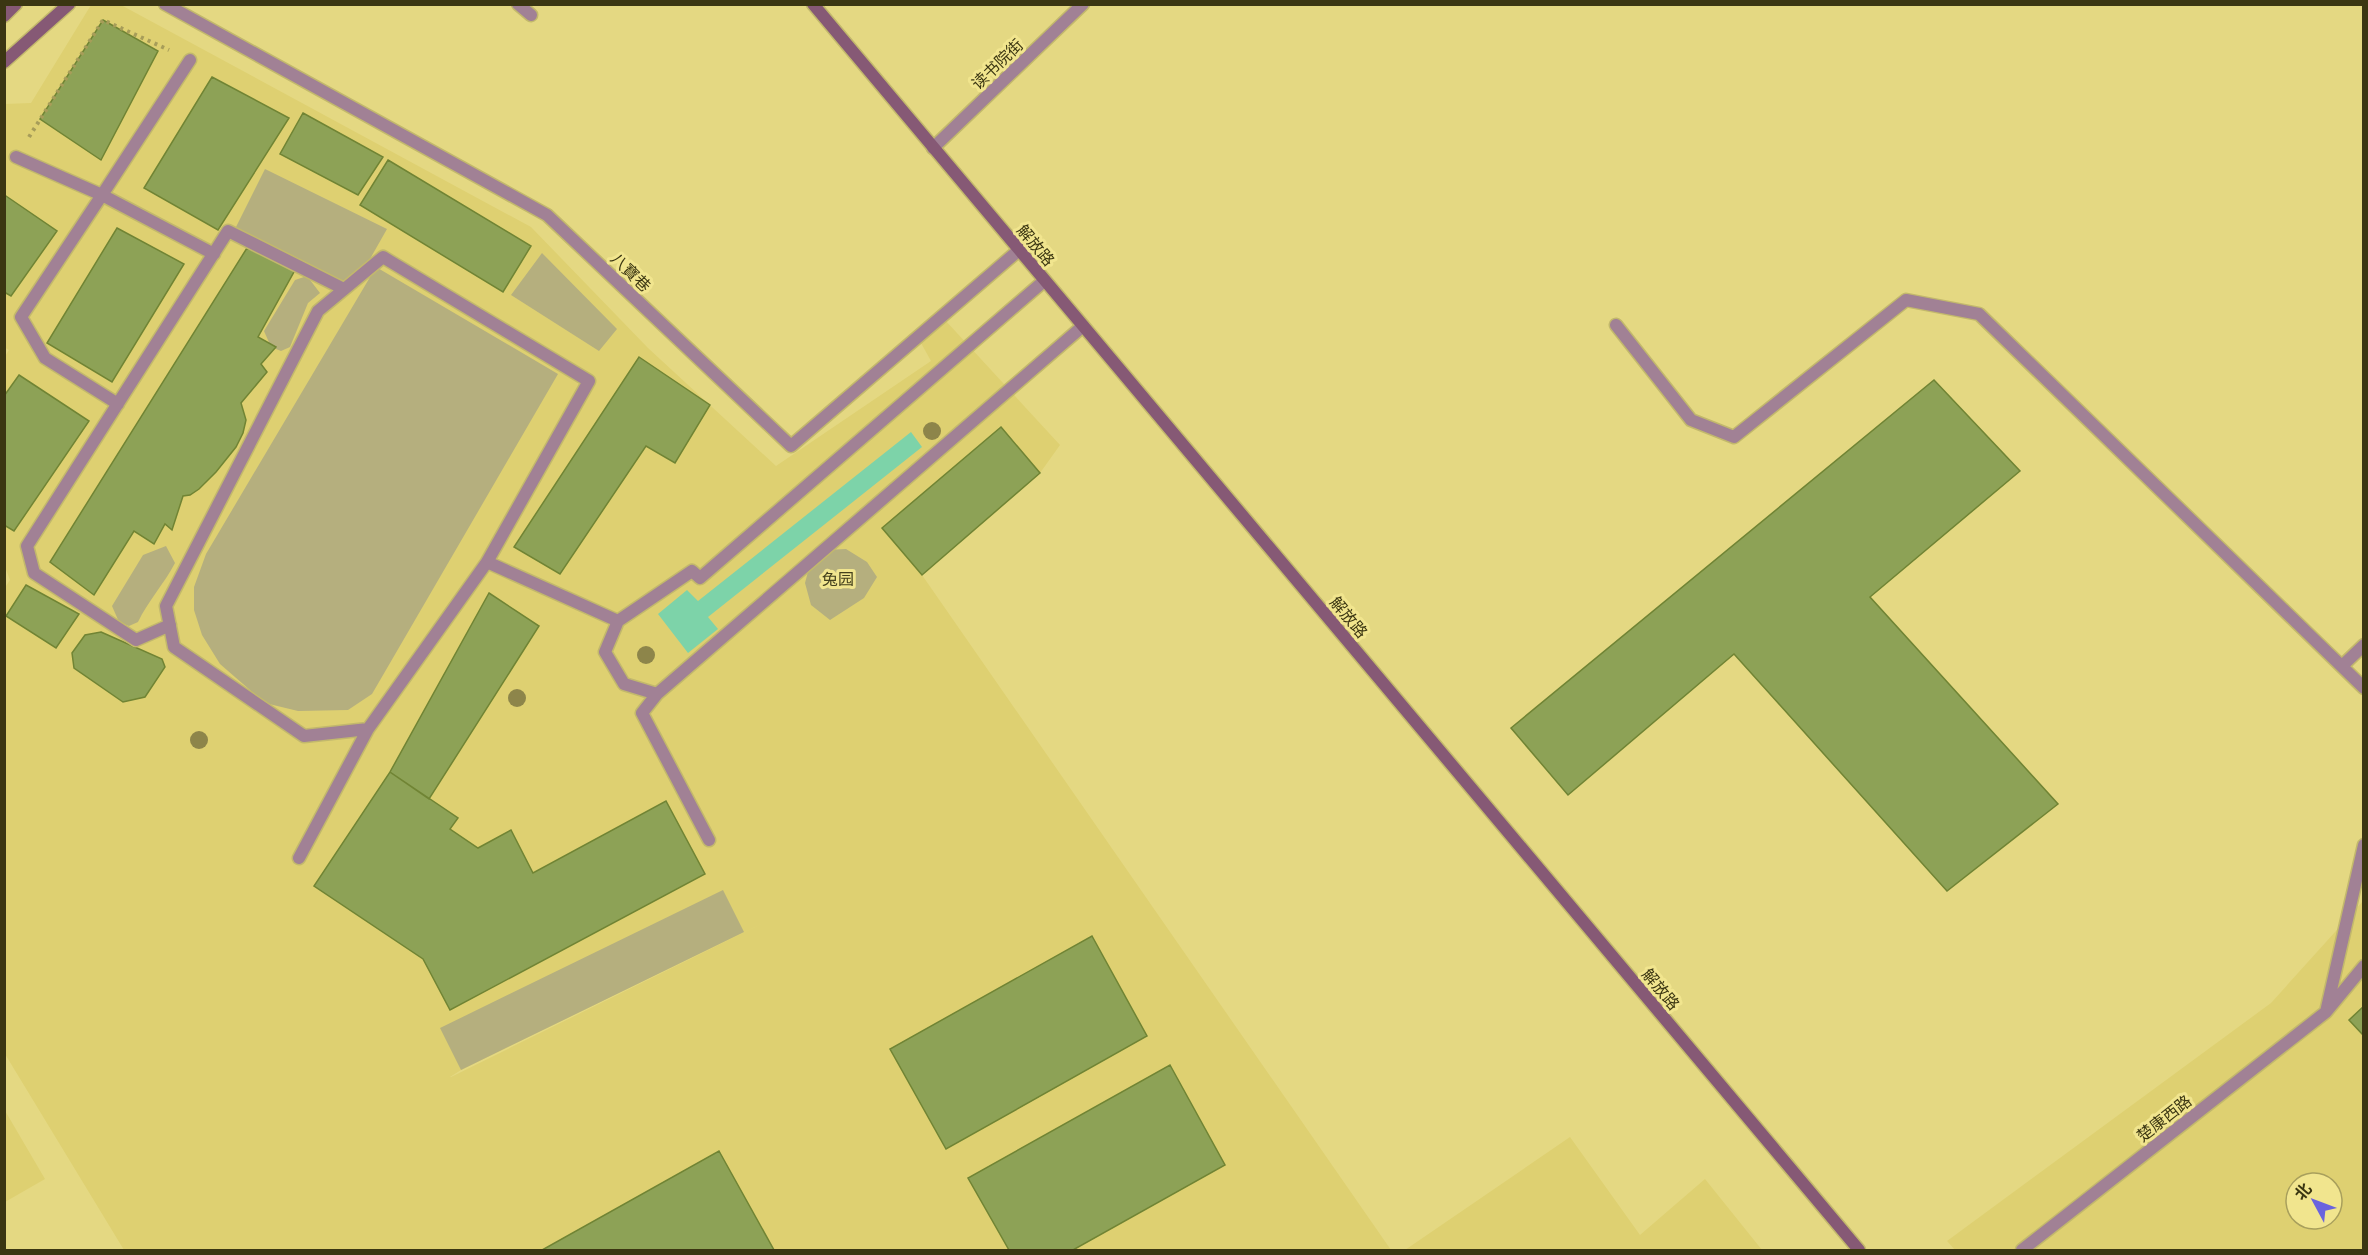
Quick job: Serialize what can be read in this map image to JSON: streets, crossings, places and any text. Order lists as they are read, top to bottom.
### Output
{
  "streets": {
    "street": [
      "读书院街",
      "解放路",
      "八寶巷",
      "楚康西路"
    ]
  },
  "crossings": [
    ["读书院街", "解放路"],
    ["解放路", "八寶巷"]
  ],
  "parks": ["兔园"],
  "north": "top left"
}
